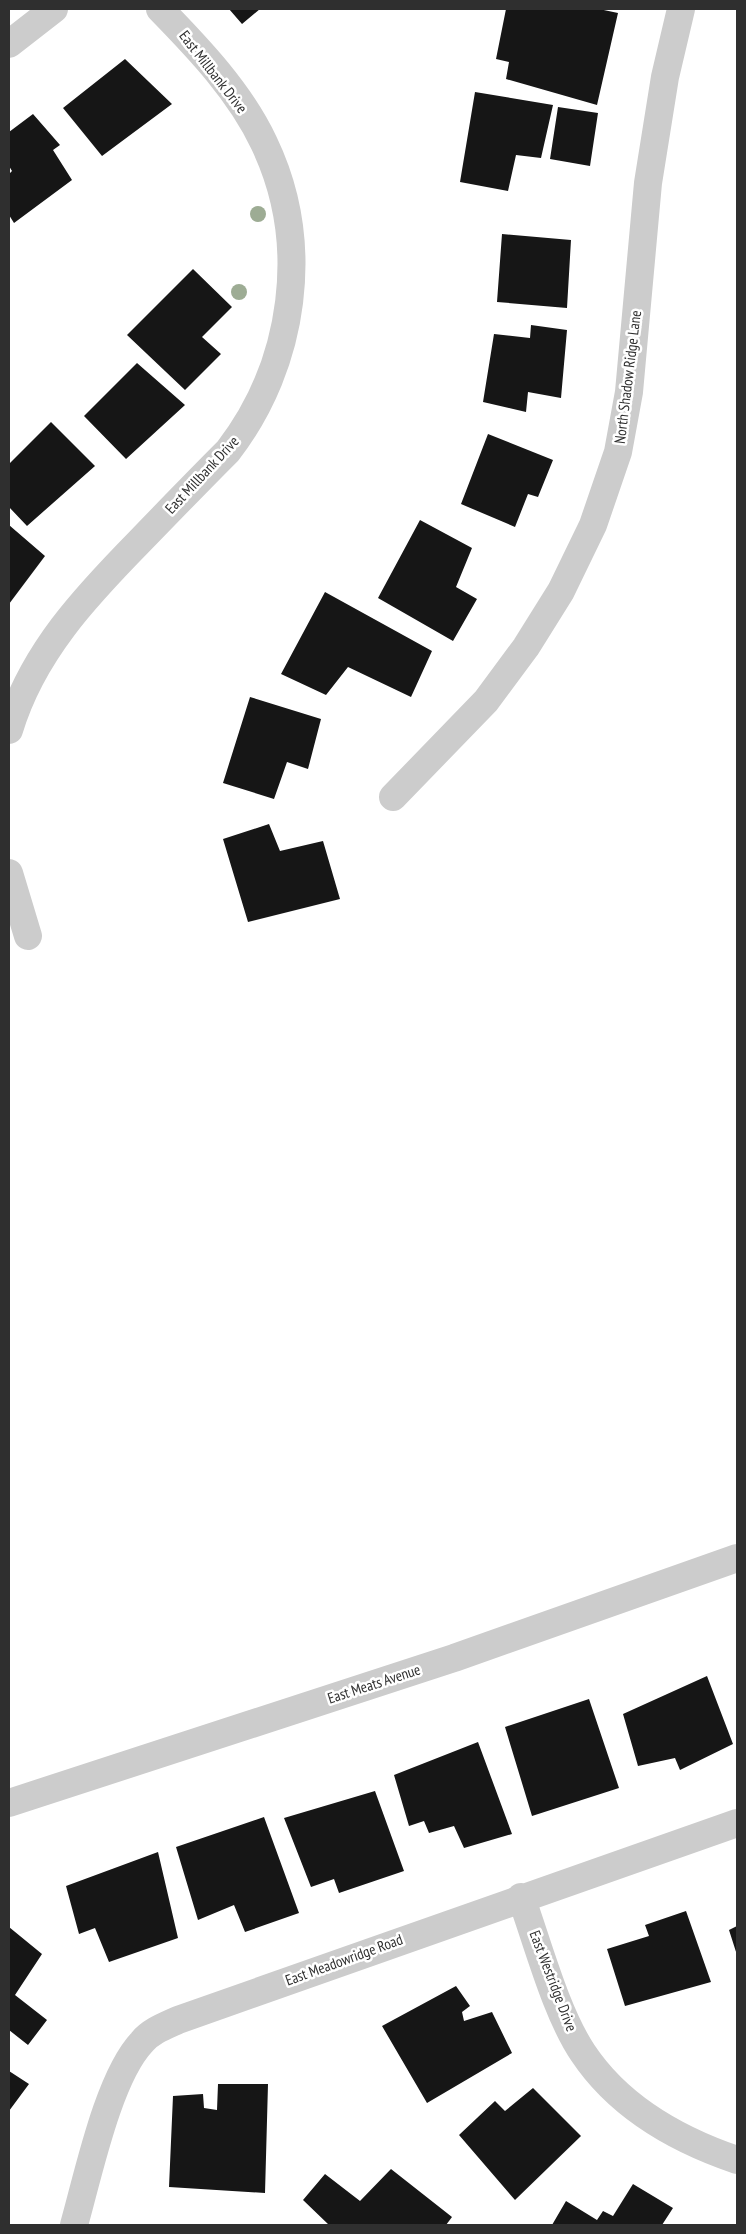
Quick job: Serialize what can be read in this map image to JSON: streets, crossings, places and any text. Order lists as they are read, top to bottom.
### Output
{
  "streets": {
    "street": [
      "East Millbank Drive",
      "North Shadow Ridge Lane",
      "East Meats Avenue",
      "East Meadowridge Road",
      "East Westridge Drive"
    ]
  },
  "crossings": [
    ["East Meadowridge Road", "East Westridge Drive"]
  ]
}
